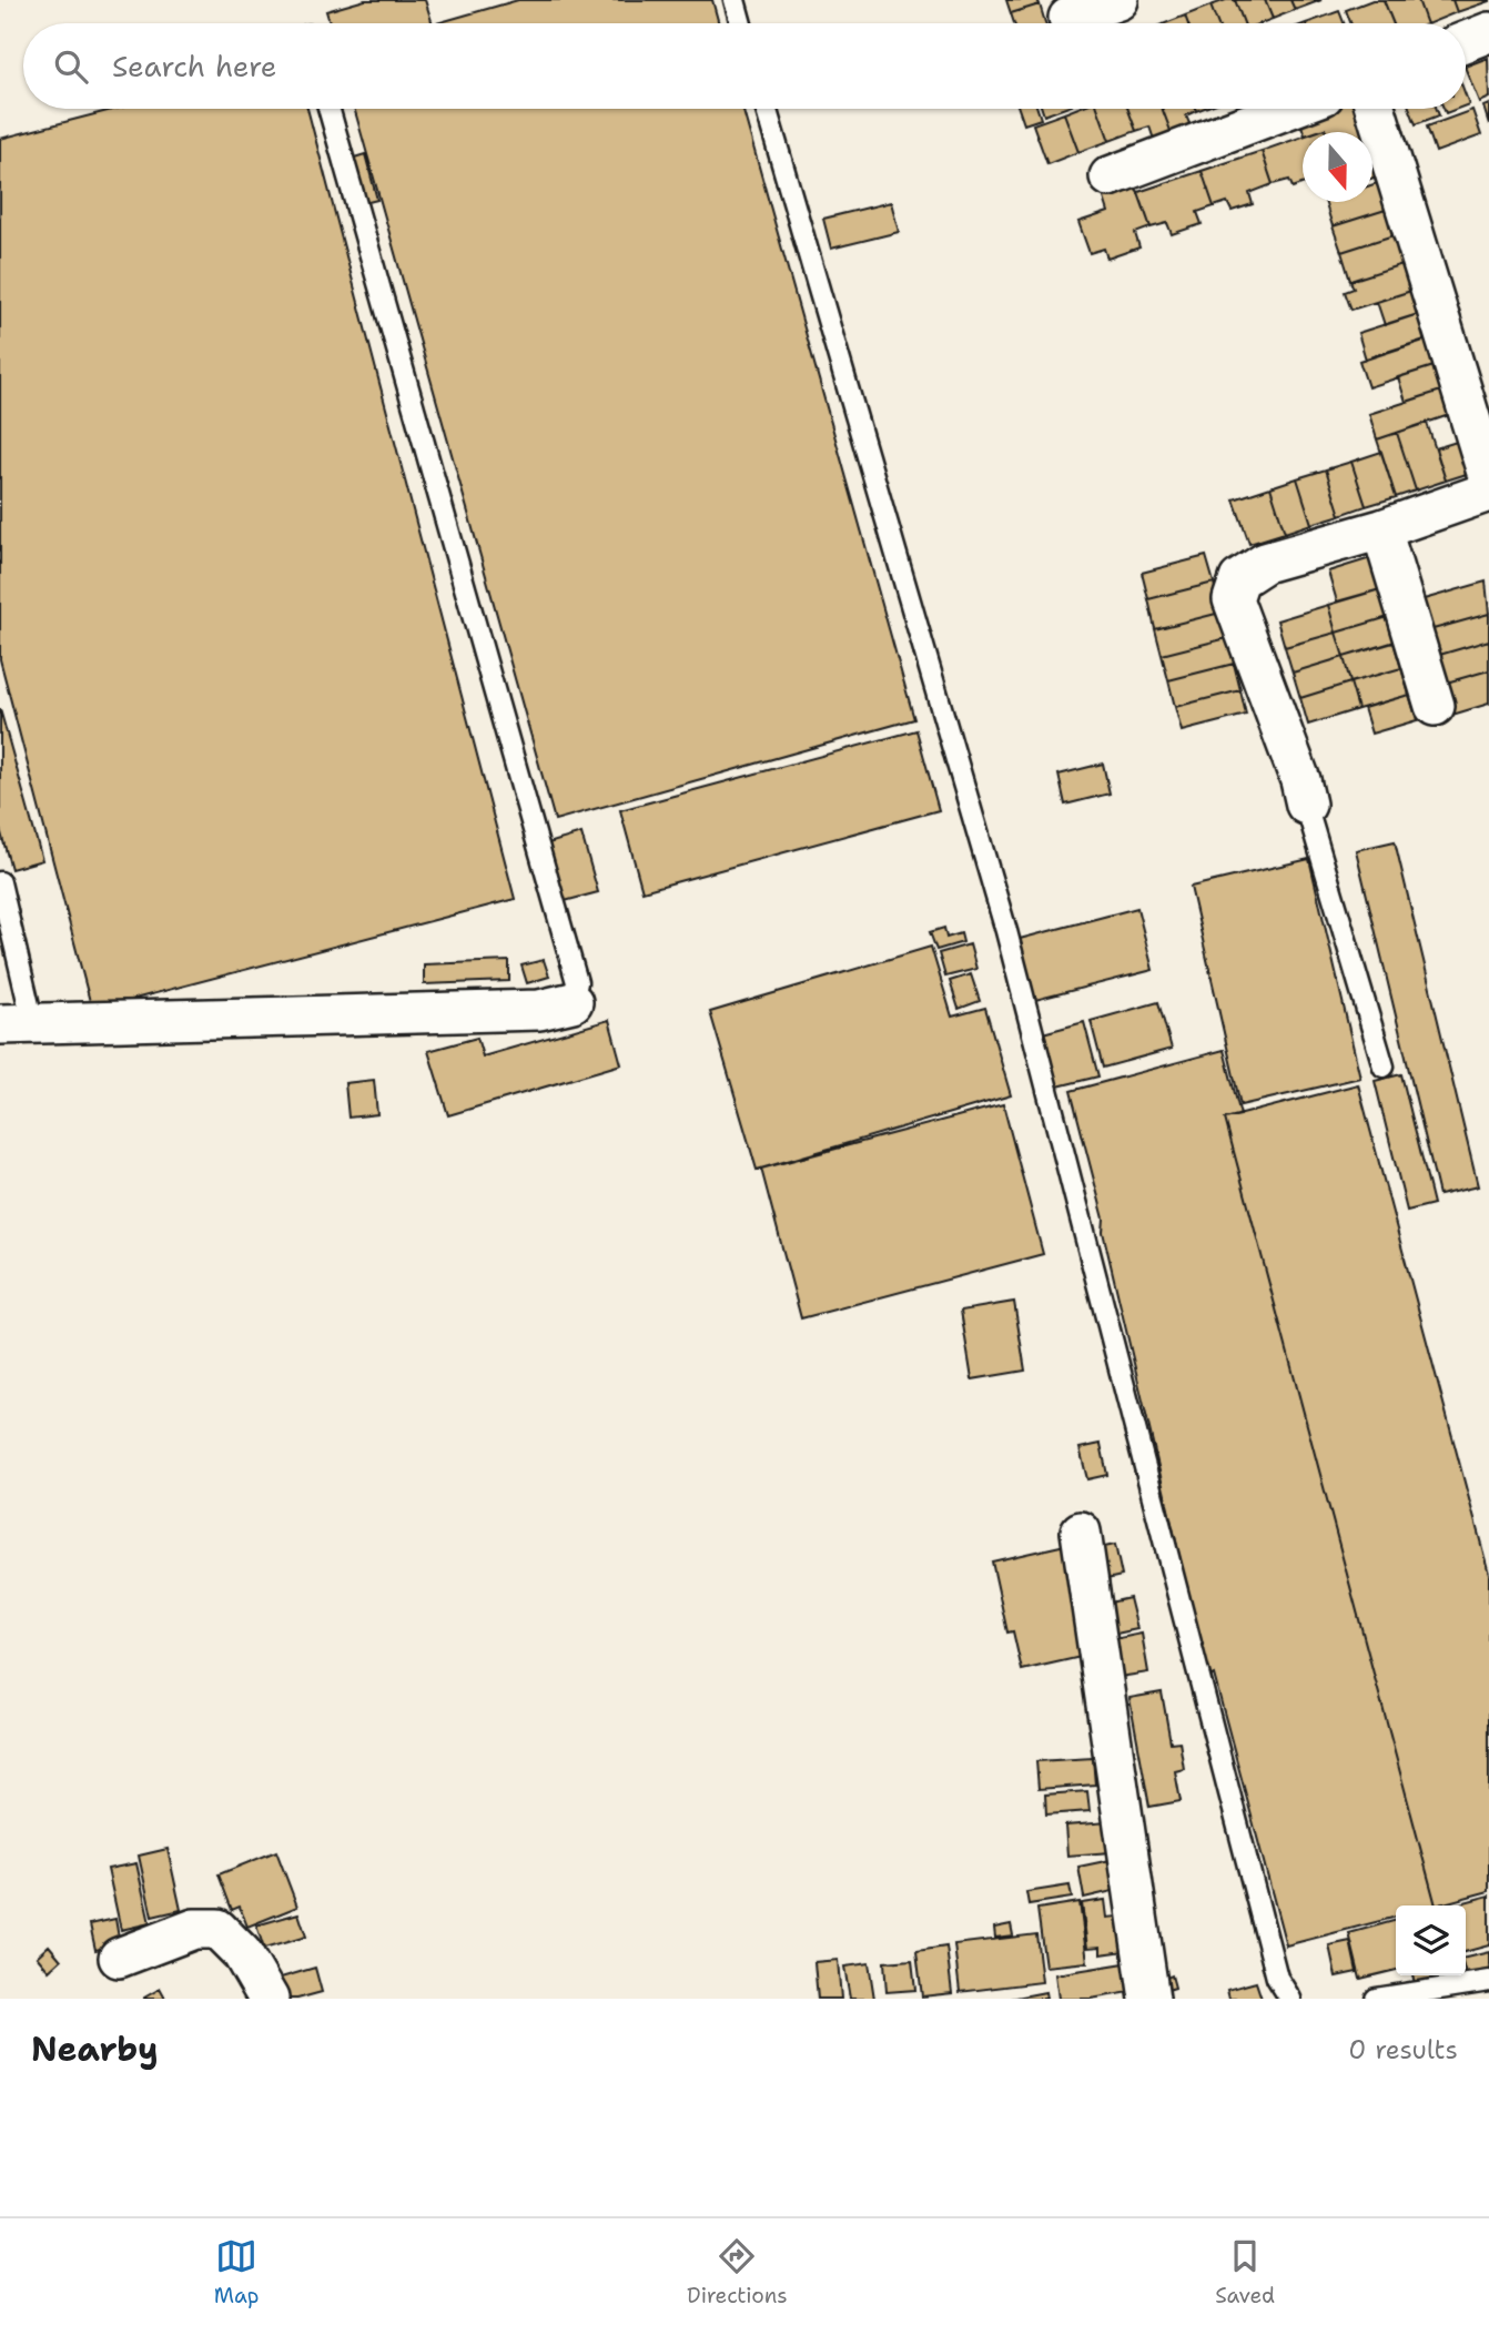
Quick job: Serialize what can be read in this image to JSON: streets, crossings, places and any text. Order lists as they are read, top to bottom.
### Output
{
  "north": "bottom",
  "page": {
    "search": "Search here",
    "heading": ["Nearby", "0 results"],
    "nav": ["Map", "Directions", "Saved"]
  }
}
